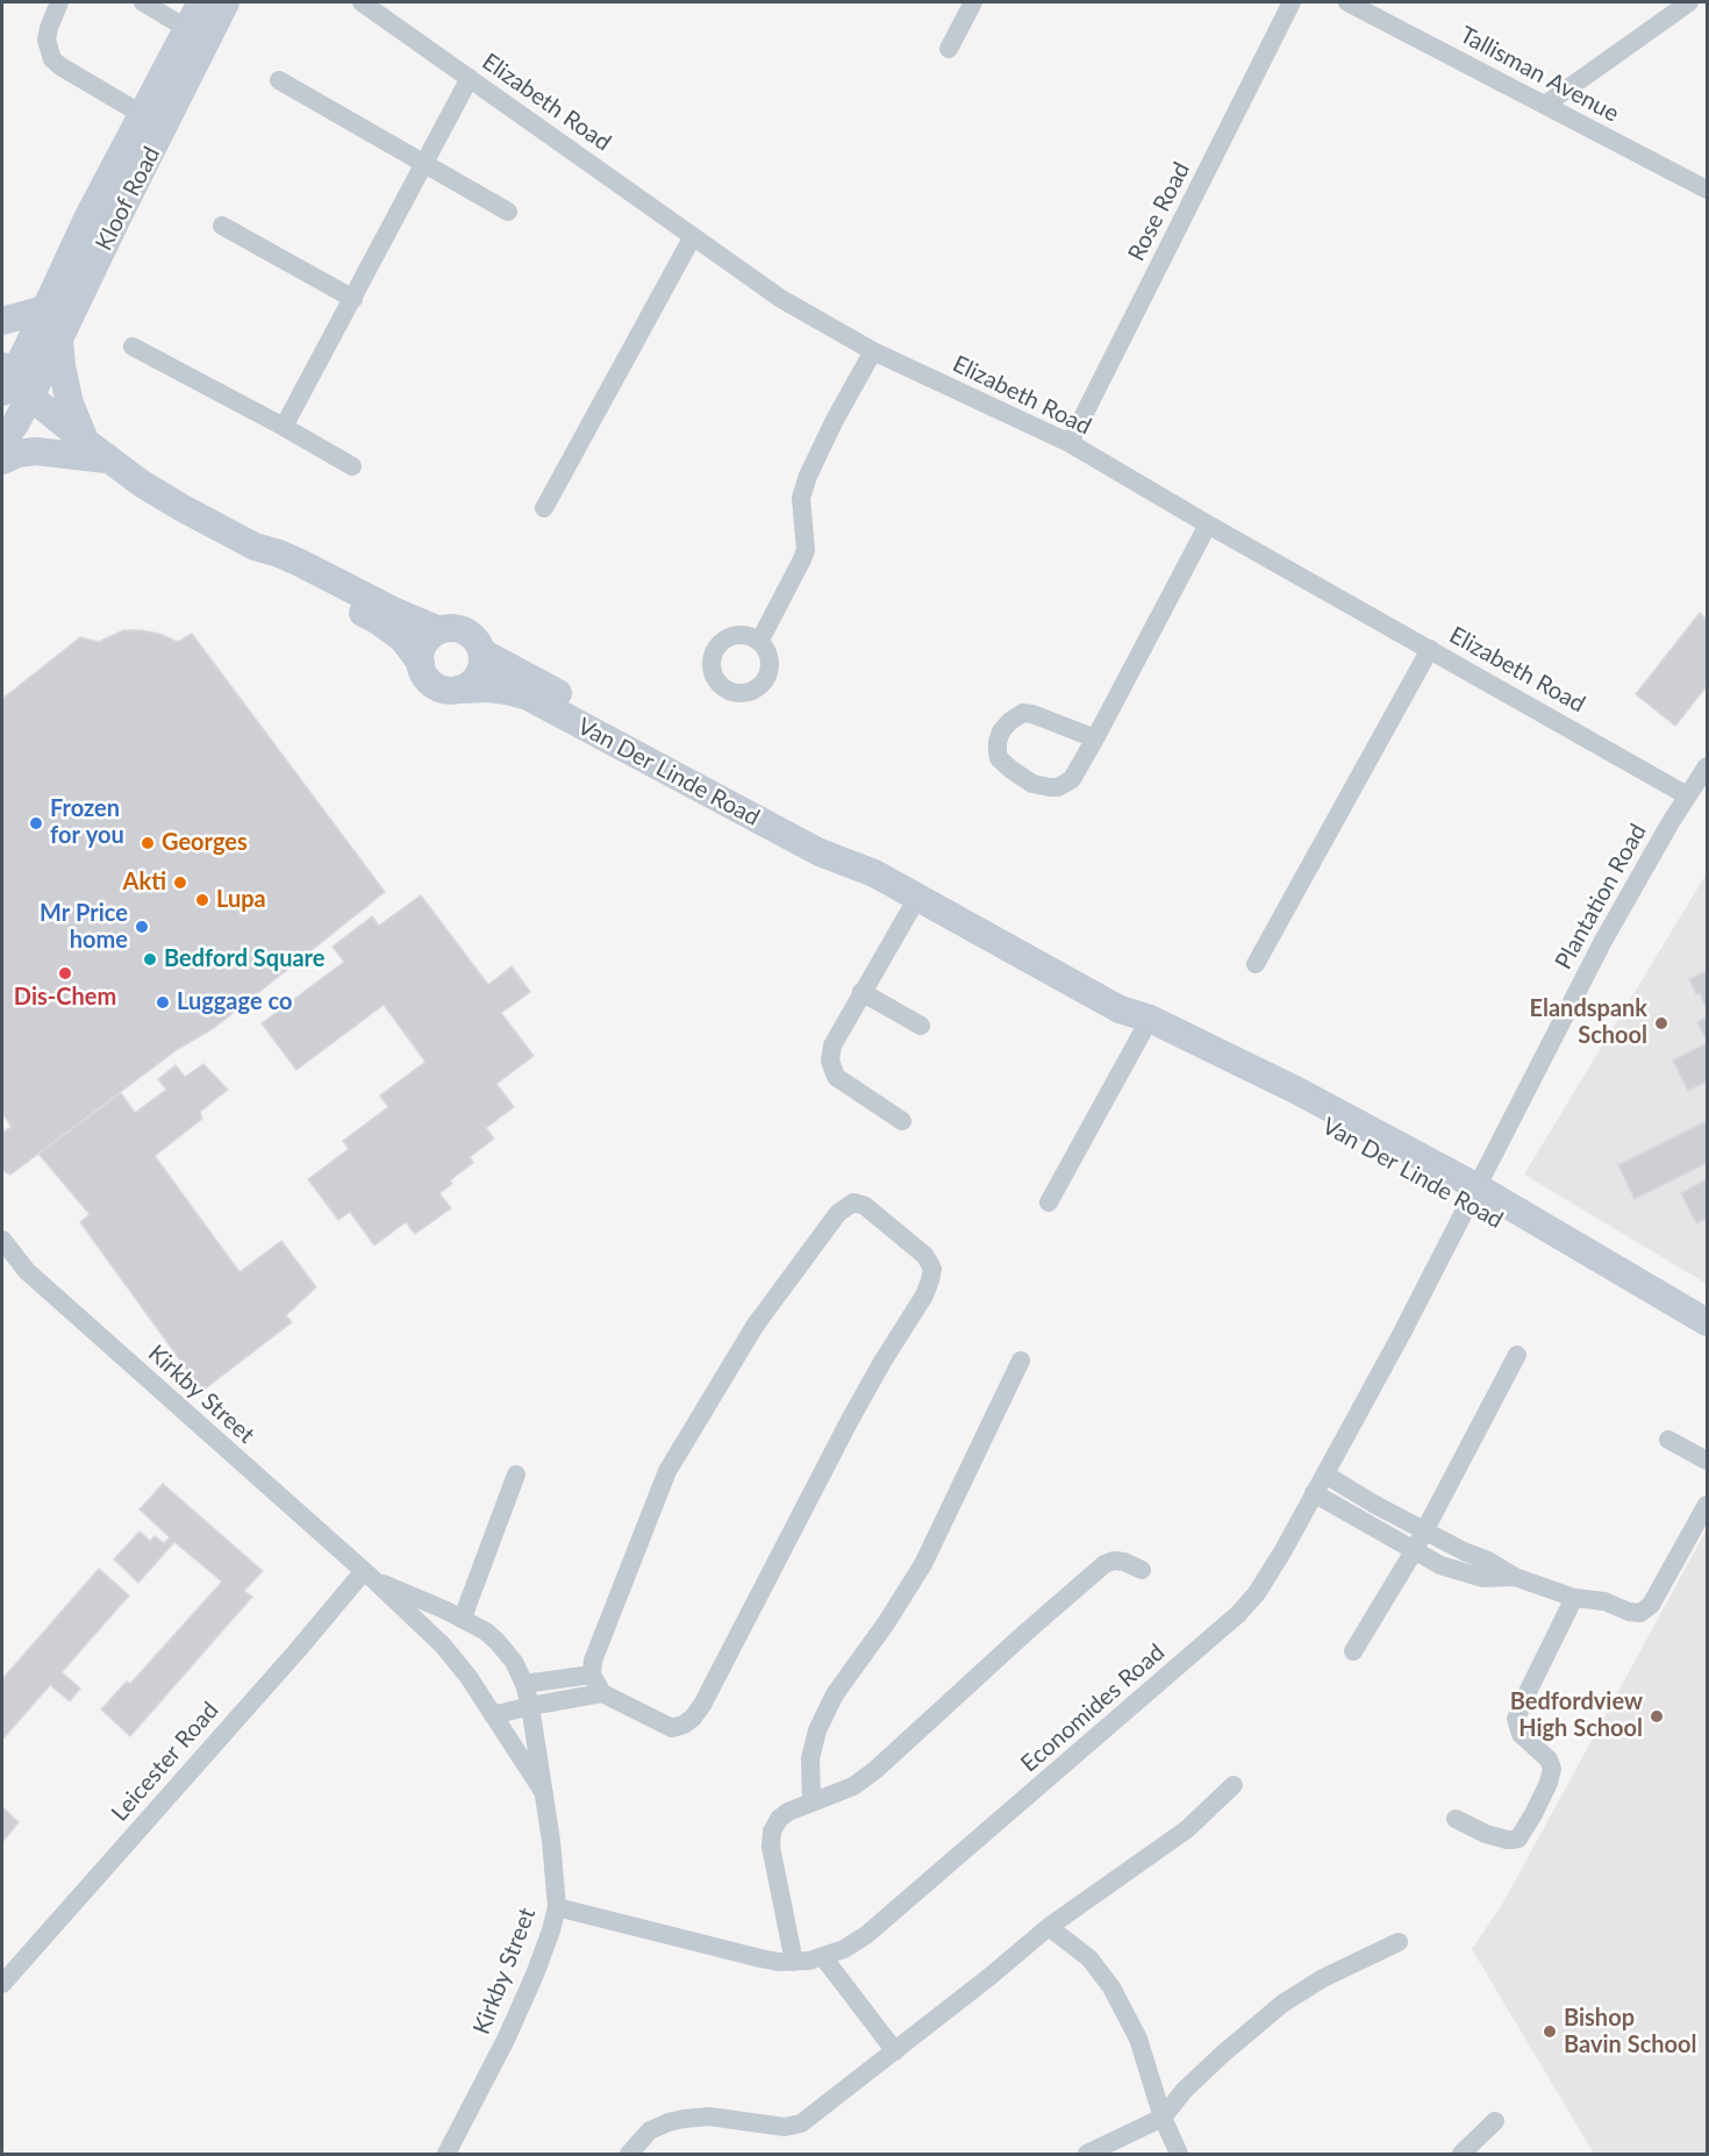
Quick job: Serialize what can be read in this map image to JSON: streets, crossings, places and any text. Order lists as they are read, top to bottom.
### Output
{
  "streets": {
    "main road": ["Kloof Road", "Van Der Linde Road"],
    "street": [
      "Tallisman Avenue",
      "Elizabeth Road",
      "Rose Road",
      "Plantation Road",
      "Kirkby Street",
      "Economides Road",
      "Leicester Road"
    ]
  },
  "crossings": [
    ["Elizabeth Road", "Rose Road"],
    ["Elizabeth Road", "Plantation Road"],
    ["Van Der Linde Road", "Plantation Road"],
    ["Van Der Linde Road", "Economides Road"],
    ["Plantation Road", "Economides Road"],
    ["Kirkby Street", "Economides Road"],
    ["Kirkby Street", "Leicester Road"]
  ],
  "places": [
    "Frozen for you",
    "Georges",
    "Akti",
    "Lupa",
    "Mr Price home",
    "Bedford Square",
    "Dis-Chem",
    "Luggage co",
    "Elandspank School",
    "Bedfordview High School",
    "Bishop Bavin School"
  ]
}
